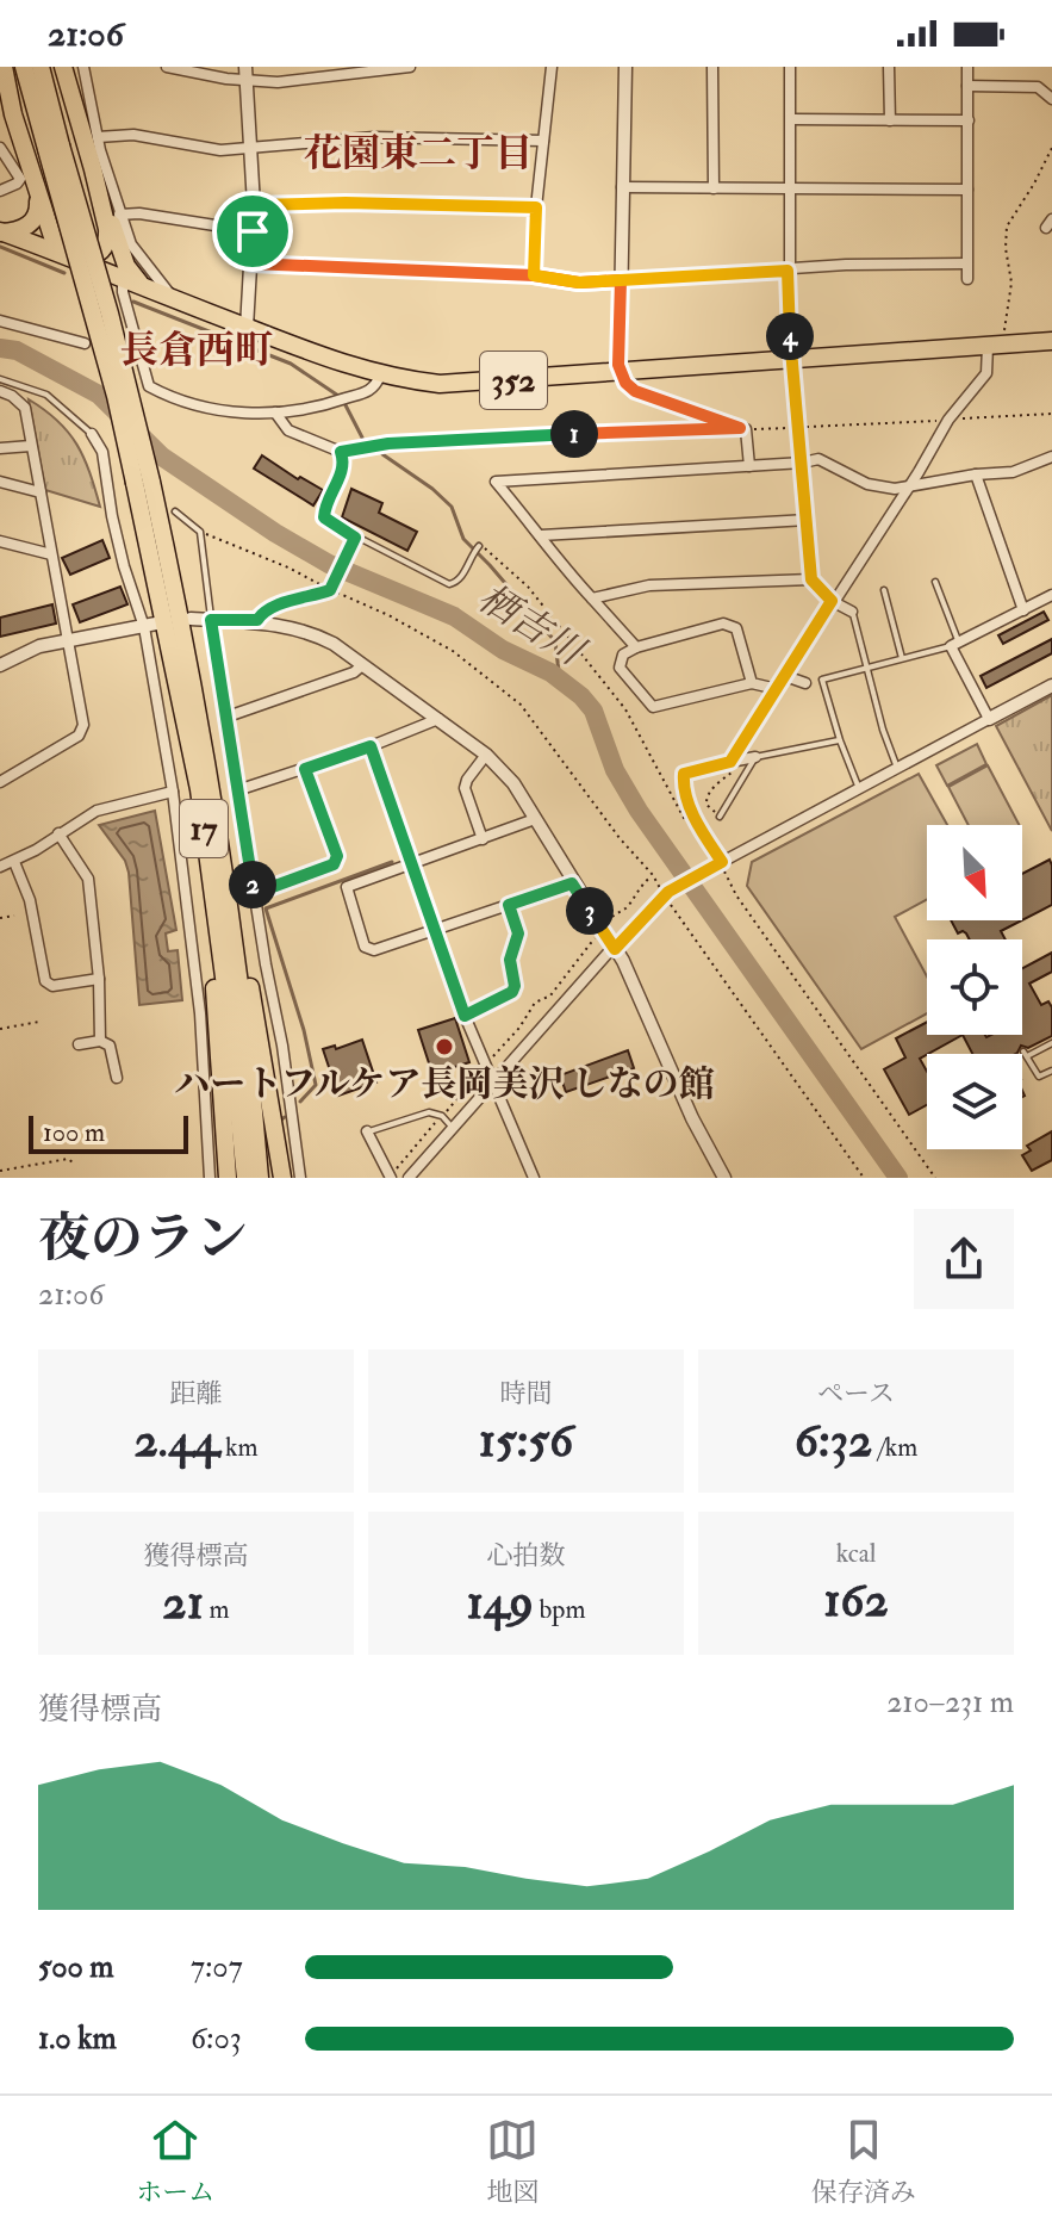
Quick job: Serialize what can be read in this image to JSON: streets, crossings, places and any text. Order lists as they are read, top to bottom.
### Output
{
  "streets": {
    "highway": ["352", "17"]
  },
  "districts": ["花園東二丁目", "長倉西町"],
  "water": ["栖吉川"],
  "places": ["ハートフルケア長岡美沢 しなの館"],
  "scale_bar": "100 m",
  "north": "bottom right",
  "page": {
    "status": "21:06",
    "pins": [
      "4",
      "1",
      "2",
      "3"
    ],
    "scale": "100 m",
    "heading": ["夜のラン", "21:06"],
    "stats": [
      ["距離", "2.44 km"],
      ["時間", "15:56"],
      ["ペース", "6:32 /km"],
      ["獲得標高", "21 m"],
      ["心拍数", "149 bpm"],
      ["kcal", "162"]
    ],
    "chart": ["獲得標高", "210–231 m"],
    "list": [
      {
        "name": "500 m",
        "note": "7:07"
      },
      {
        "name": "1.0 km",
        "note": "6:03"
      }
    ],
    "tabs": ["ホーム", "地図", "保存済み"]
  }
}
